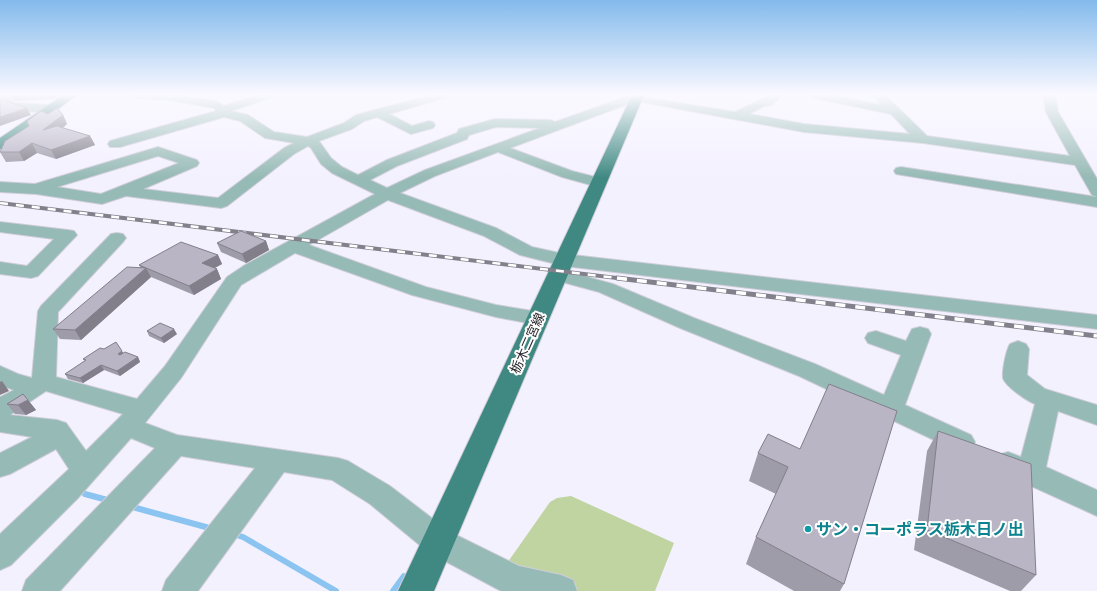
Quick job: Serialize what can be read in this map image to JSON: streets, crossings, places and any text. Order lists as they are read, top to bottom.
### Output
{
  "streets": {
    "main road": ["栃木二宮線"]
  },
  "places": ["サン・コーポラス栃木日ノ出"]
}
